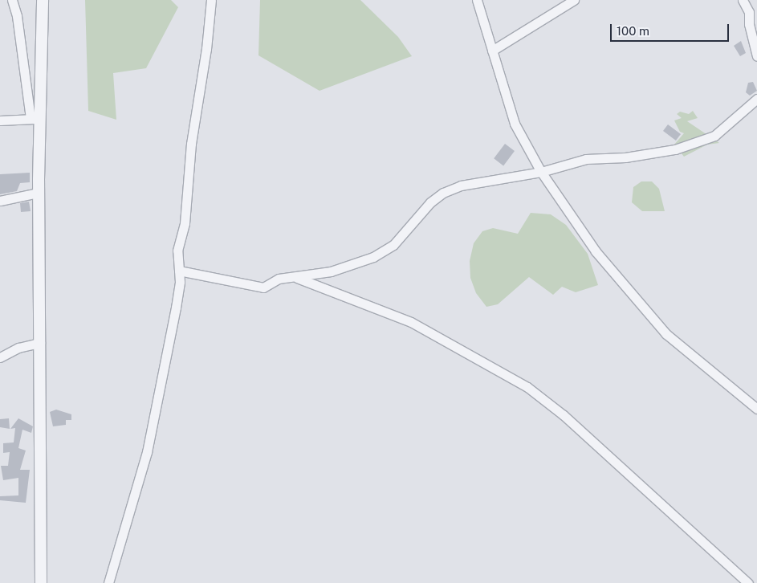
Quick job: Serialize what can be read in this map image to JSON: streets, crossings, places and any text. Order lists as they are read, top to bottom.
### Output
{
  "scale_bar": "100 m"
}
